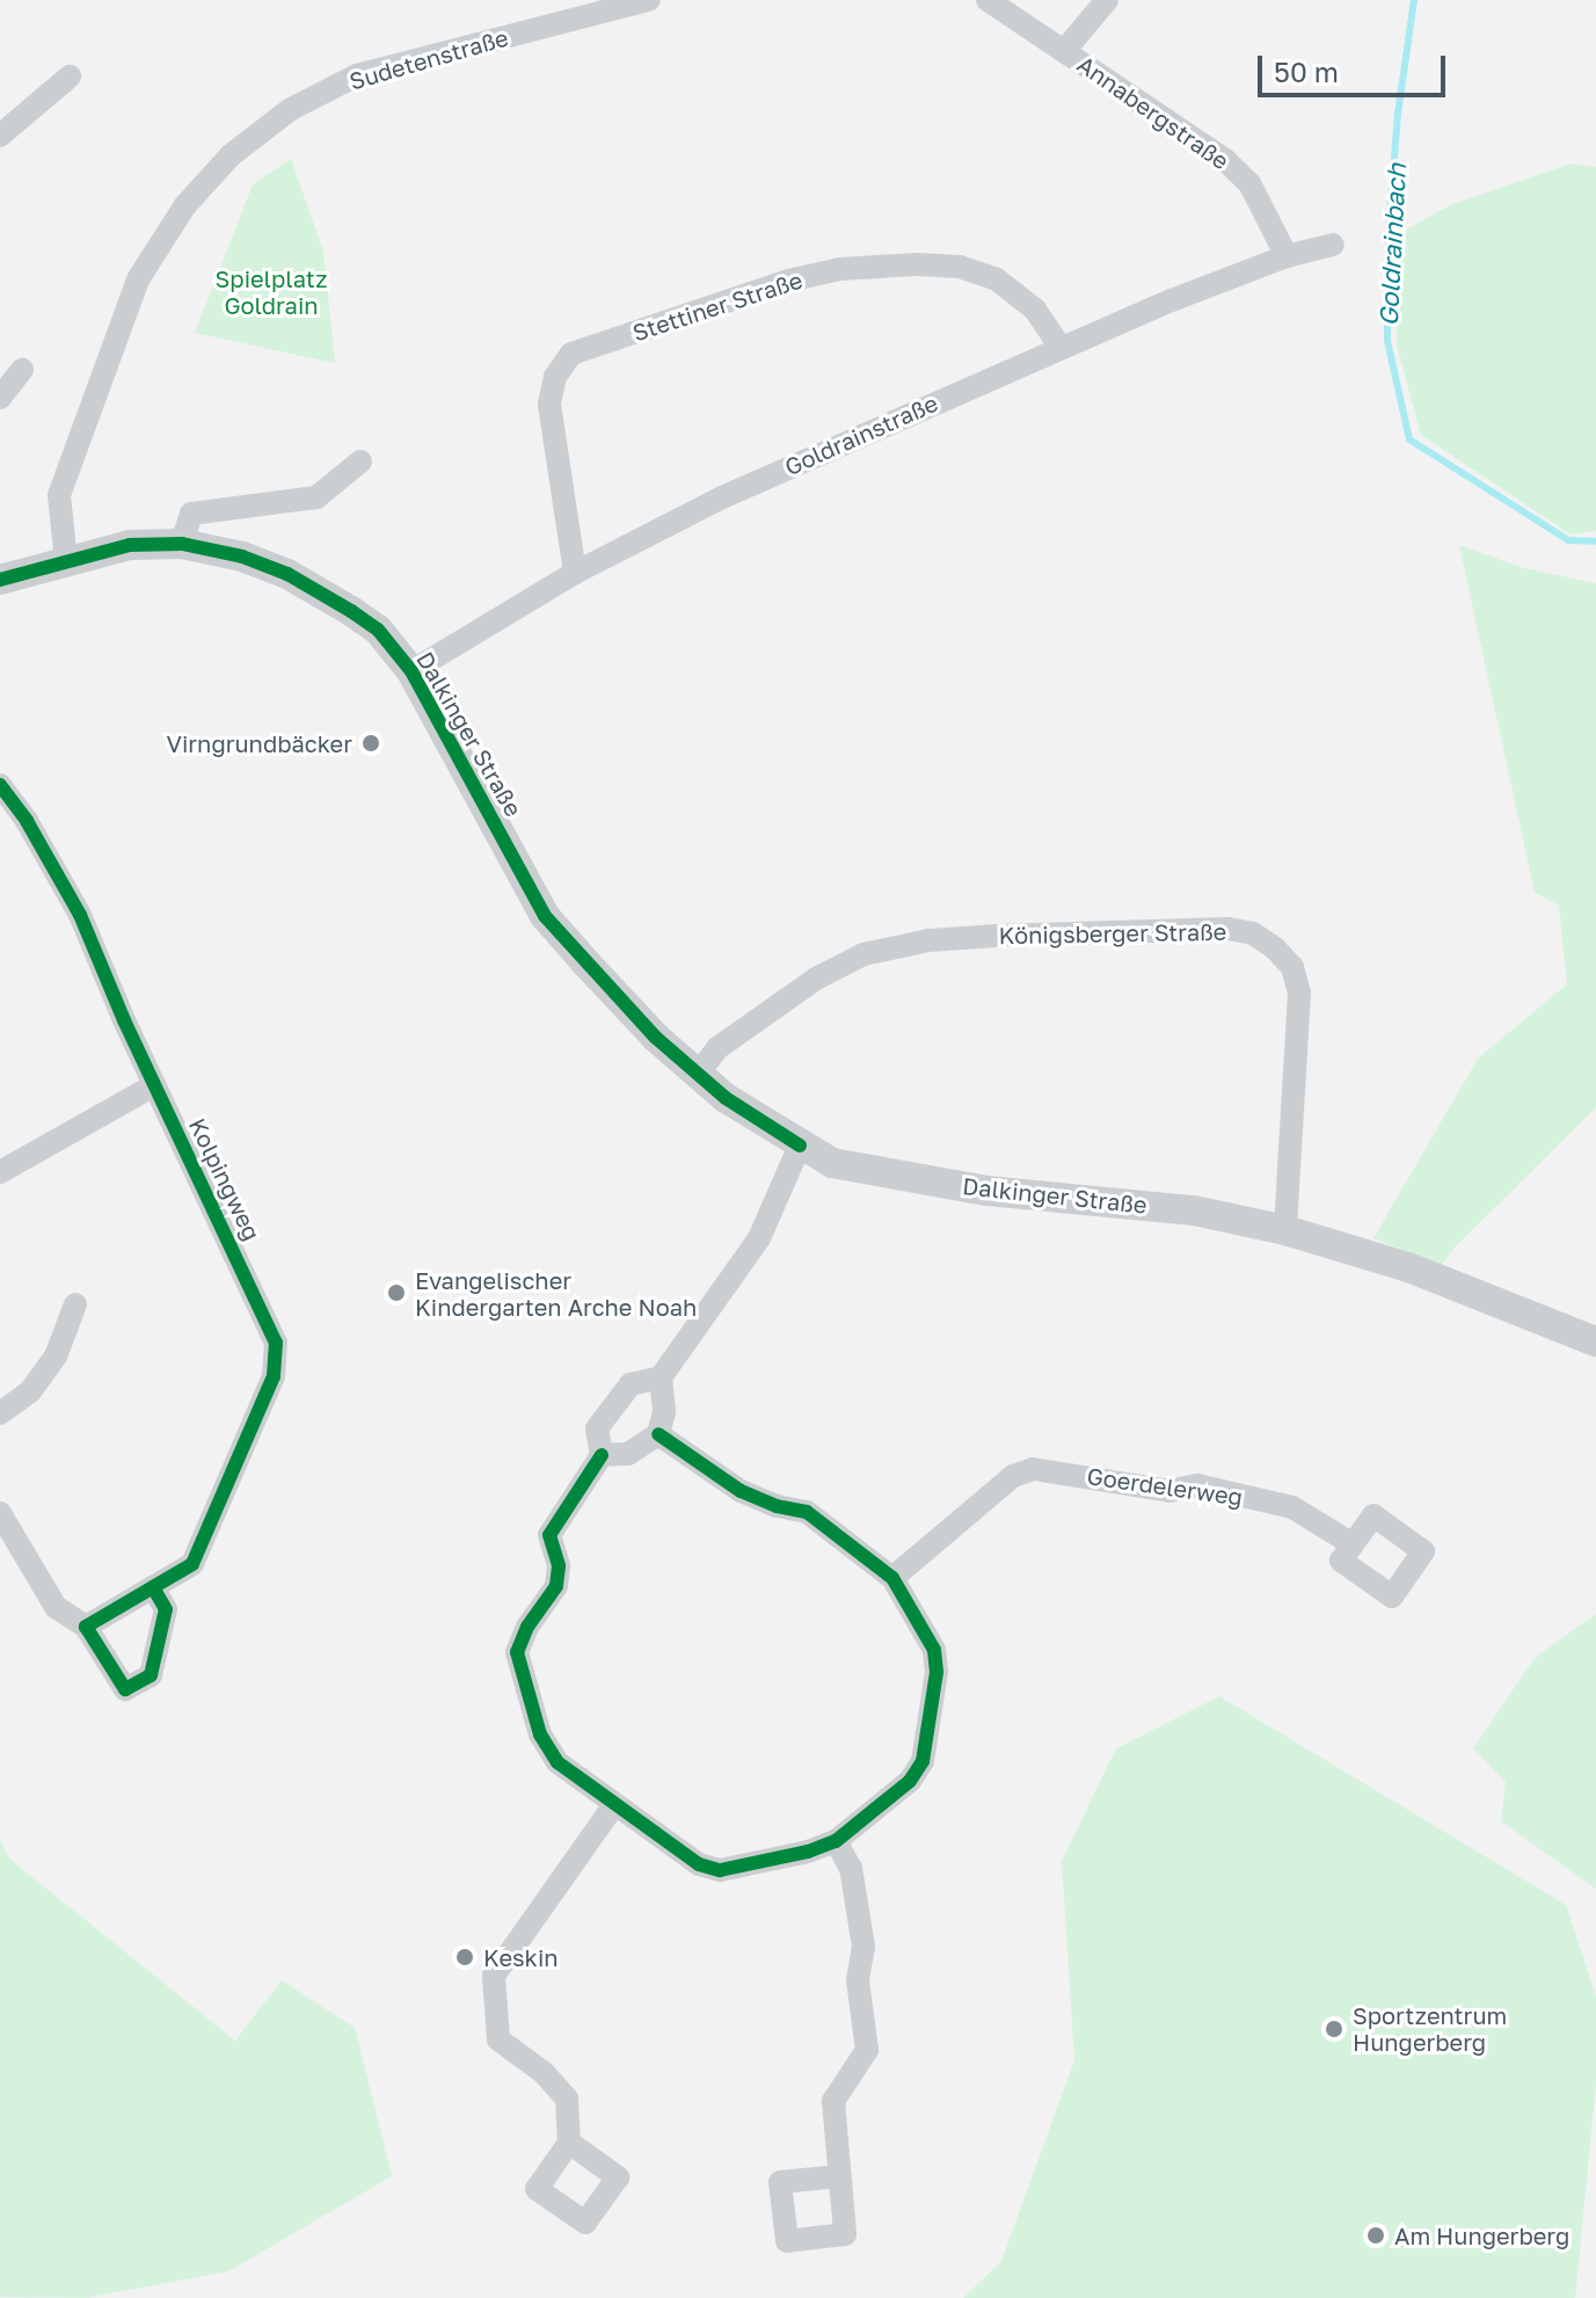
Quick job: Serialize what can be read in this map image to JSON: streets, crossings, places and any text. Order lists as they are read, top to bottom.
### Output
{
  "streets": {
    "street": [
      "Sudetenstraße",
      "Annabergstraße",
      "Stettiner Straße",
      "Goldrainstraße",
      "Dalkinger Straße",
      "Königsberger Straße",
      "Kolpingweg",
      "Goerdelerweg"
    ]
  },
  "crossings": [
    ["Sudetenstraße", "Dalkinger Straße"],
    ["Annabergstraße", "Goldrainstraße"],
    ["Stettiner Straße", "Goldrainstraße"],
    ["Goldrainstraße", "Dalkinger Straße"],
    ["Dalkinger Straße", "Königsberger Straße"]
  ],
  "water": ["Goldrainbach"],
  "parks": ["Spielplatz Goldrain"],
  "places": [
    "Virngrundbäcker",
    "Evangelischer Kindergarten Arche Noah",
    "Keskin",
    "Sportzentrum Hungerberg",
    "Am Hungerberg"
  ],
  "scale_bar": "50 m"
}
